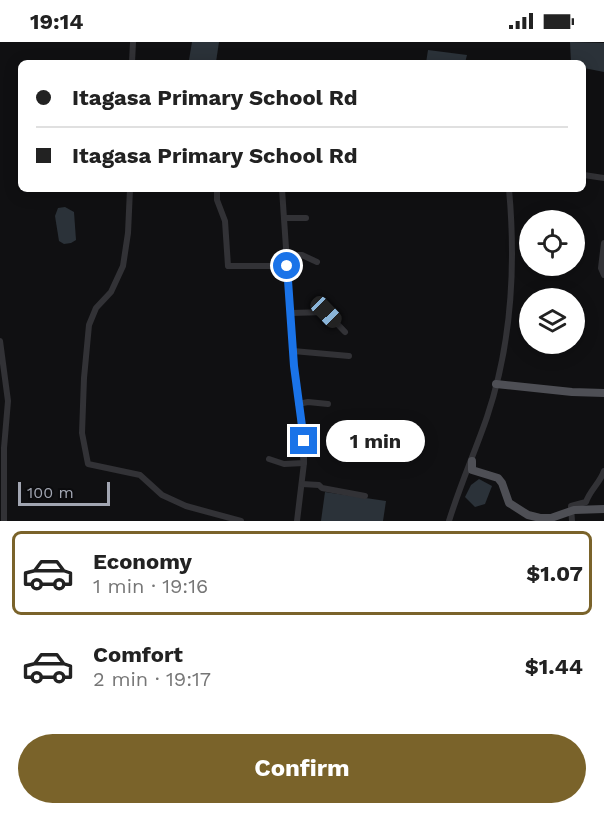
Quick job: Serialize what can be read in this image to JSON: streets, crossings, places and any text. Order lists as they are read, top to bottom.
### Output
{
  "scale_bar": "100 m",
  "page": {
    "status": "19:14",
    "banner": ["Itagasa Primary School Rd", "Itagasa Primary School Rd"],
    "bubble": "1 min",
    "scale": "100 m",
    "list": [
      {
        "name": "Economy",
        "note": "1 min · 19:16",
        "value": "$1.07"
      },
      {
        "name": "Comfort",
        "note": "2 min · 19:17",
        "value": "$1.44"
      }
    ],
    "buttons": "Confirm"
  }
}
